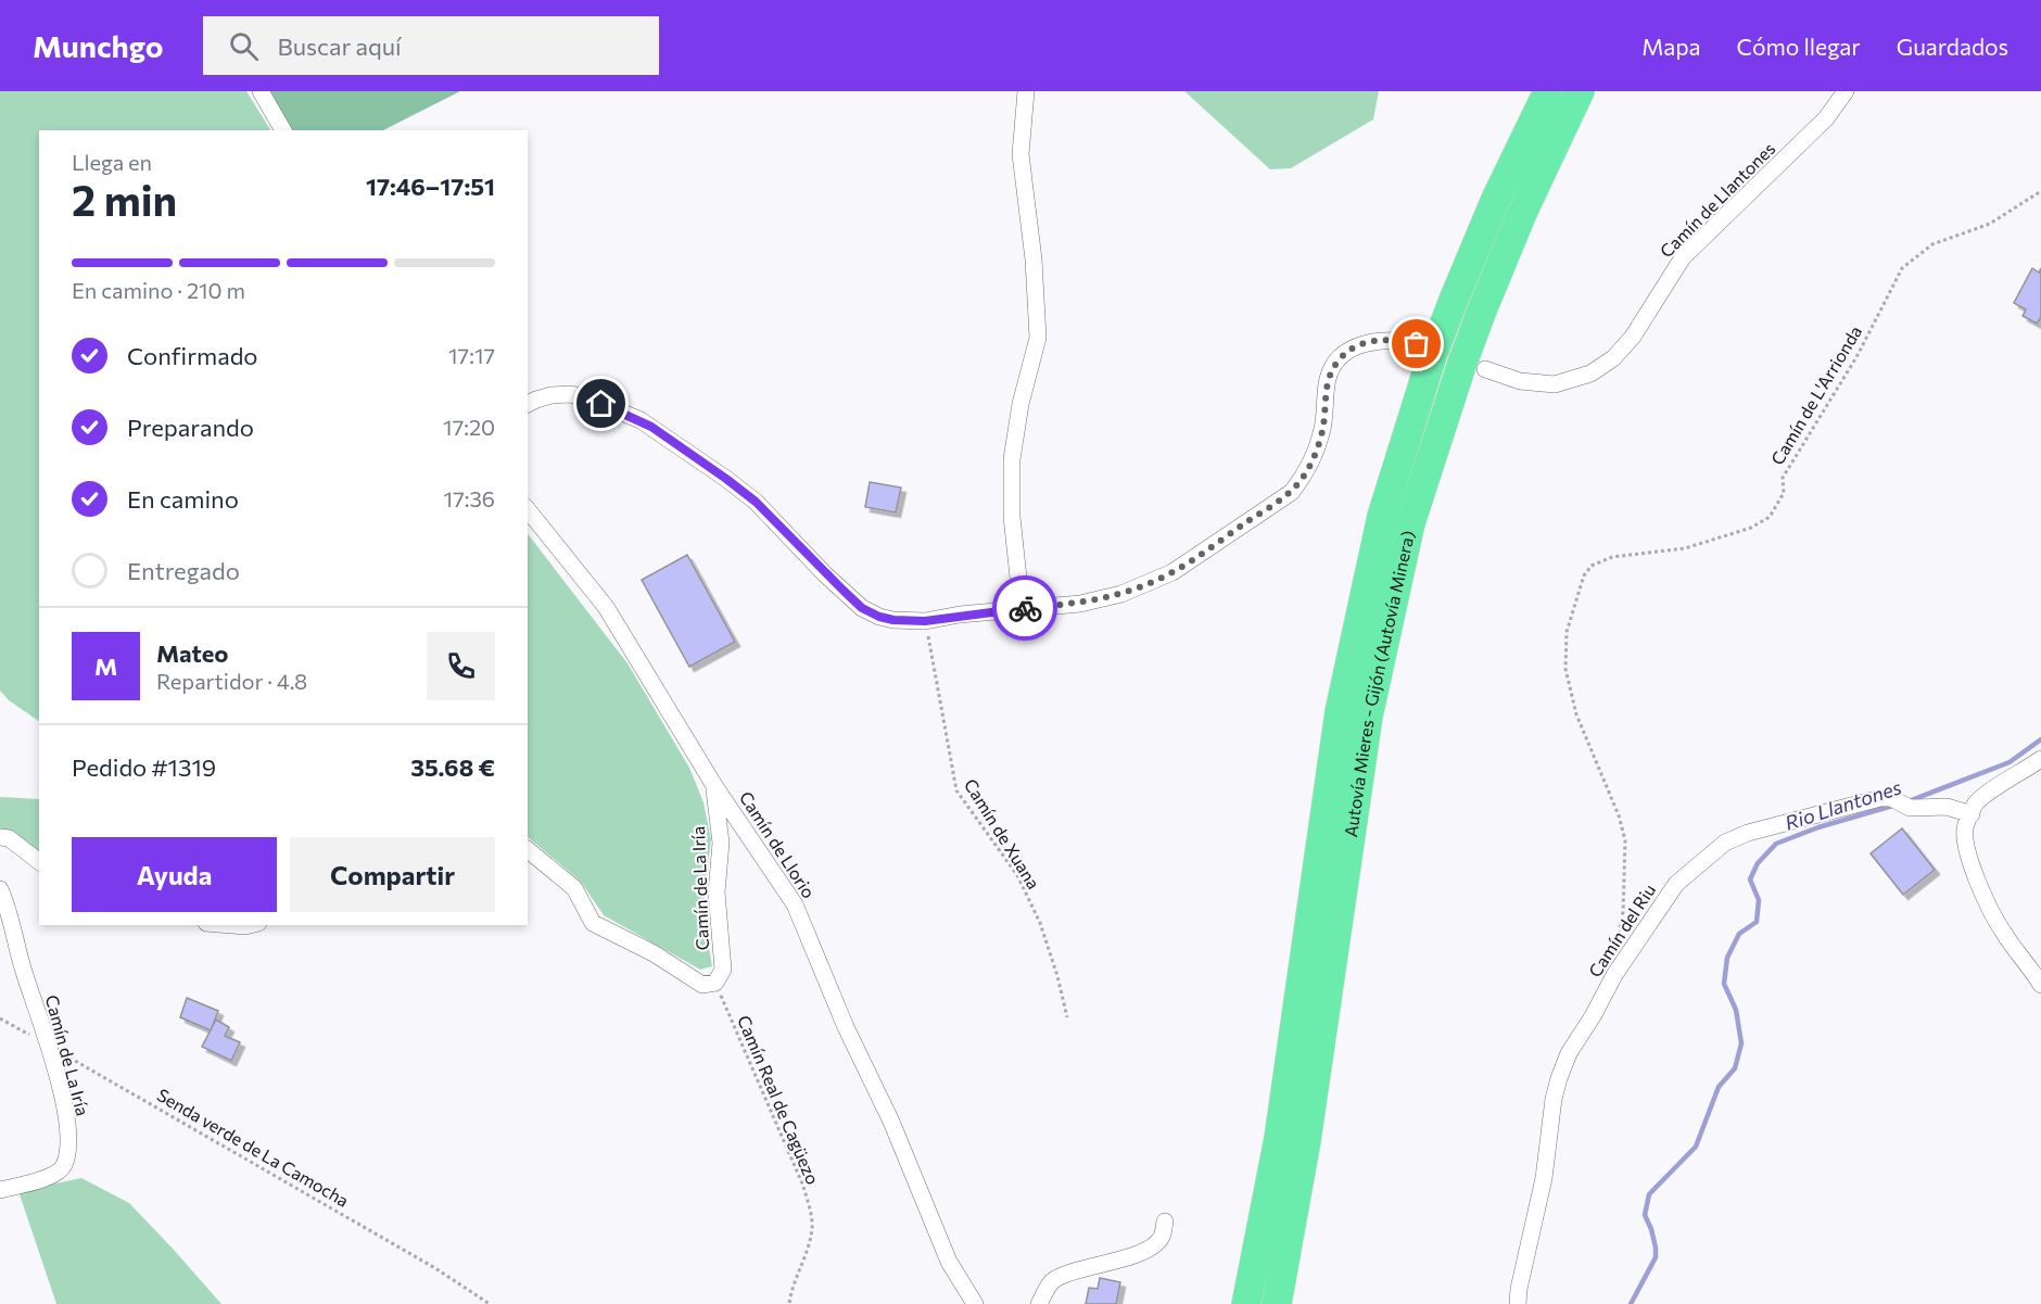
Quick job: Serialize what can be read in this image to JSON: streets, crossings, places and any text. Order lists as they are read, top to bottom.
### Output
{
  "streets": {
    "highway": ["Autovía Mieres - Gijón (Autovía Minera)"],
    "street": [
      "Camín de Llantones",
      "Camín de Llorio",
      "Camín de La Iría",
      "Camín del Riu"
    ],
    "path": [
      "Camín de L'Arrionda",
      "Camín de Xuana",
      "Camín Real de Cagüezo",
      "Senda verde de La Camocha"
    ]
  },
  "crossings": [
    ["Camín de Llorio", "Camín de La Iría"],
    ["Camín de La Iría", "Camín Real de Cagüezo"],
    ["Camín de La Iría", "Senda verde de La Camocha"]
  ],
  "water": ["Rio Llantones"],
  "page": {
    "header": "Munchgo",
    "search": "Buscar aquí",
    "nav": ["Mapa", "Cómo llegar", "Guardados"],
    "heading": ["2 min", "Llega en", "17:46–17:51"],
    "panel": [
      "Mateo",
      "Repartidor · 4.8",
      "Pedido #1319",
      "35.68 €"
    ],
    "bar": "En camino · 210 m",
    "list": [
      ["Confirmado", "17:17"],
      ["Preparando", "17:20"],
      ["En camino", "17:36"],
      "Entregado"
    ],
    "round": "M",
    "buttons": ["Ayuda", "Compartir"]
  }
}
